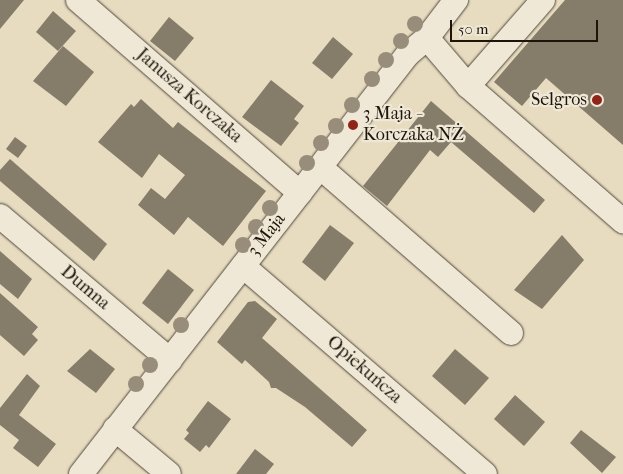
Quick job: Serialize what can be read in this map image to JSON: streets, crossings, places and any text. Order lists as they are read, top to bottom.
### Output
{
  "streets": {
    "street": [
      "Janusza Korczaka",
      "3 Maja",
      "Dumna",
      "Opiekuńcza"
    ]
  },
  "crossings": [
    ["Janusza Korczaka", "3 Maja"],
    ["3 Maja", "Dumna"],
    ["3 Maja", "Opiekuńcza"]
  ],
  "places": ["Selgros", "3 Maja - Korczaka NŻ"],
  "scale_bar": "50 m"
}
